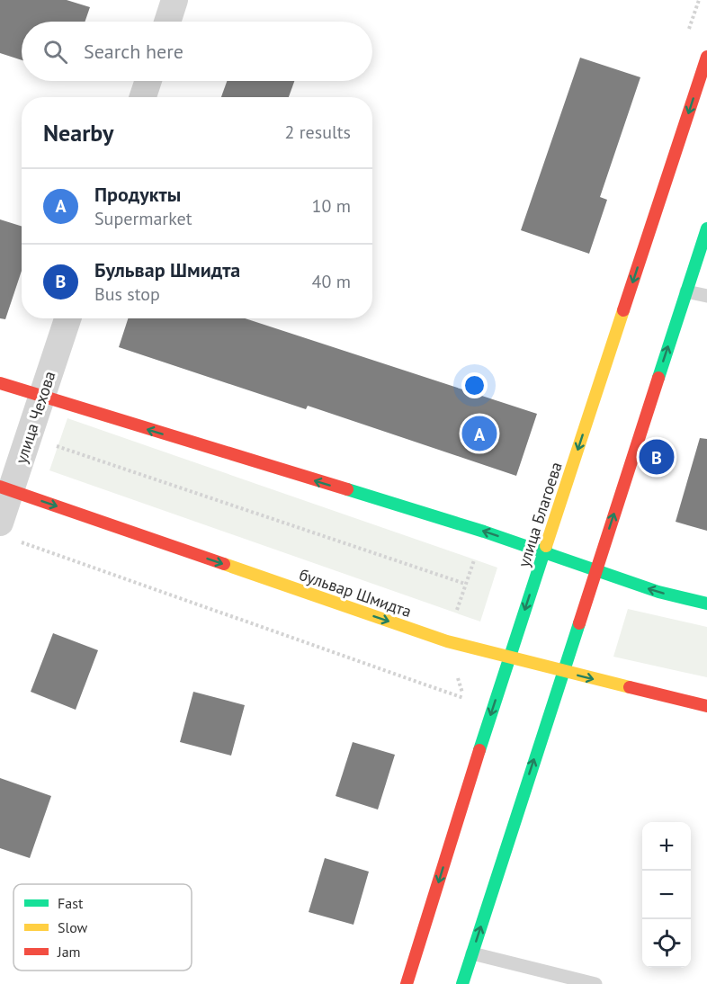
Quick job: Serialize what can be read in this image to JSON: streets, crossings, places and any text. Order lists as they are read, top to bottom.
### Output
{
  "streets": {
    "main road": ["улица Благоева", "бульвар Шмидта"],
    "street": ["улица Чехова"]
  },
  "crossings": [
    ["улица Чехова", "бульвар Шмидта"],
    ["улица Благоева", "бульвар Шмидта"]
  ],
  "legend": ["Fast", "Slow", "Jam"],
  "page": {
    "search": "Search here",
    "heading": ["Nearby", "2 results"],
    "list": [
      {
        "mark": "A",
        "name": "Продукты",
        "note": "Supermarket",
        "value": "10 m"
      },
      {
        "mark": "B",
        "name": "Бульвар Шмидта",
        "note": "Bus stop",
        "value": "40 m"
      }
    ],
    "pins": ["A", "B"],
    "map_buttons": ["+", "−"]
  }
}
